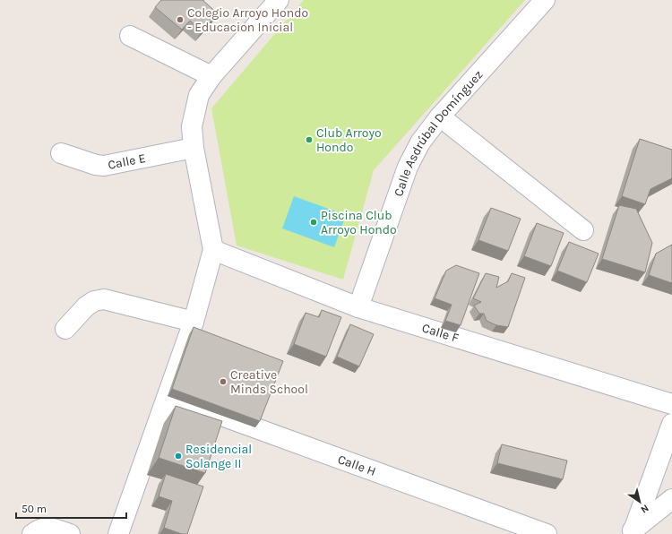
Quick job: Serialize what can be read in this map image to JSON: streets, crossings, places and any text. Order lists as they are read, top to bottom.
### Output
{
  "streets": {
    "street": [
      "Calle Asdrúbal Domínguez",
      "Calle E",
      "Calle F",
      "Calle H"
    ]
  },
  "crossings": [
    ["Calle Asdrúbal Domínguez", "Calle F"]
  ],
  "places": [
    "Colegio Arroyo Hondo - Educacion Inicial",
    "Club Arroyo Hondo",
    "Piscina Club Arroyo Hondo",
    "Creative Minds School",
    "Residencial Solange II"
  ],
  "scale_bar": "50 m",
  "north": "bottom right"
}
